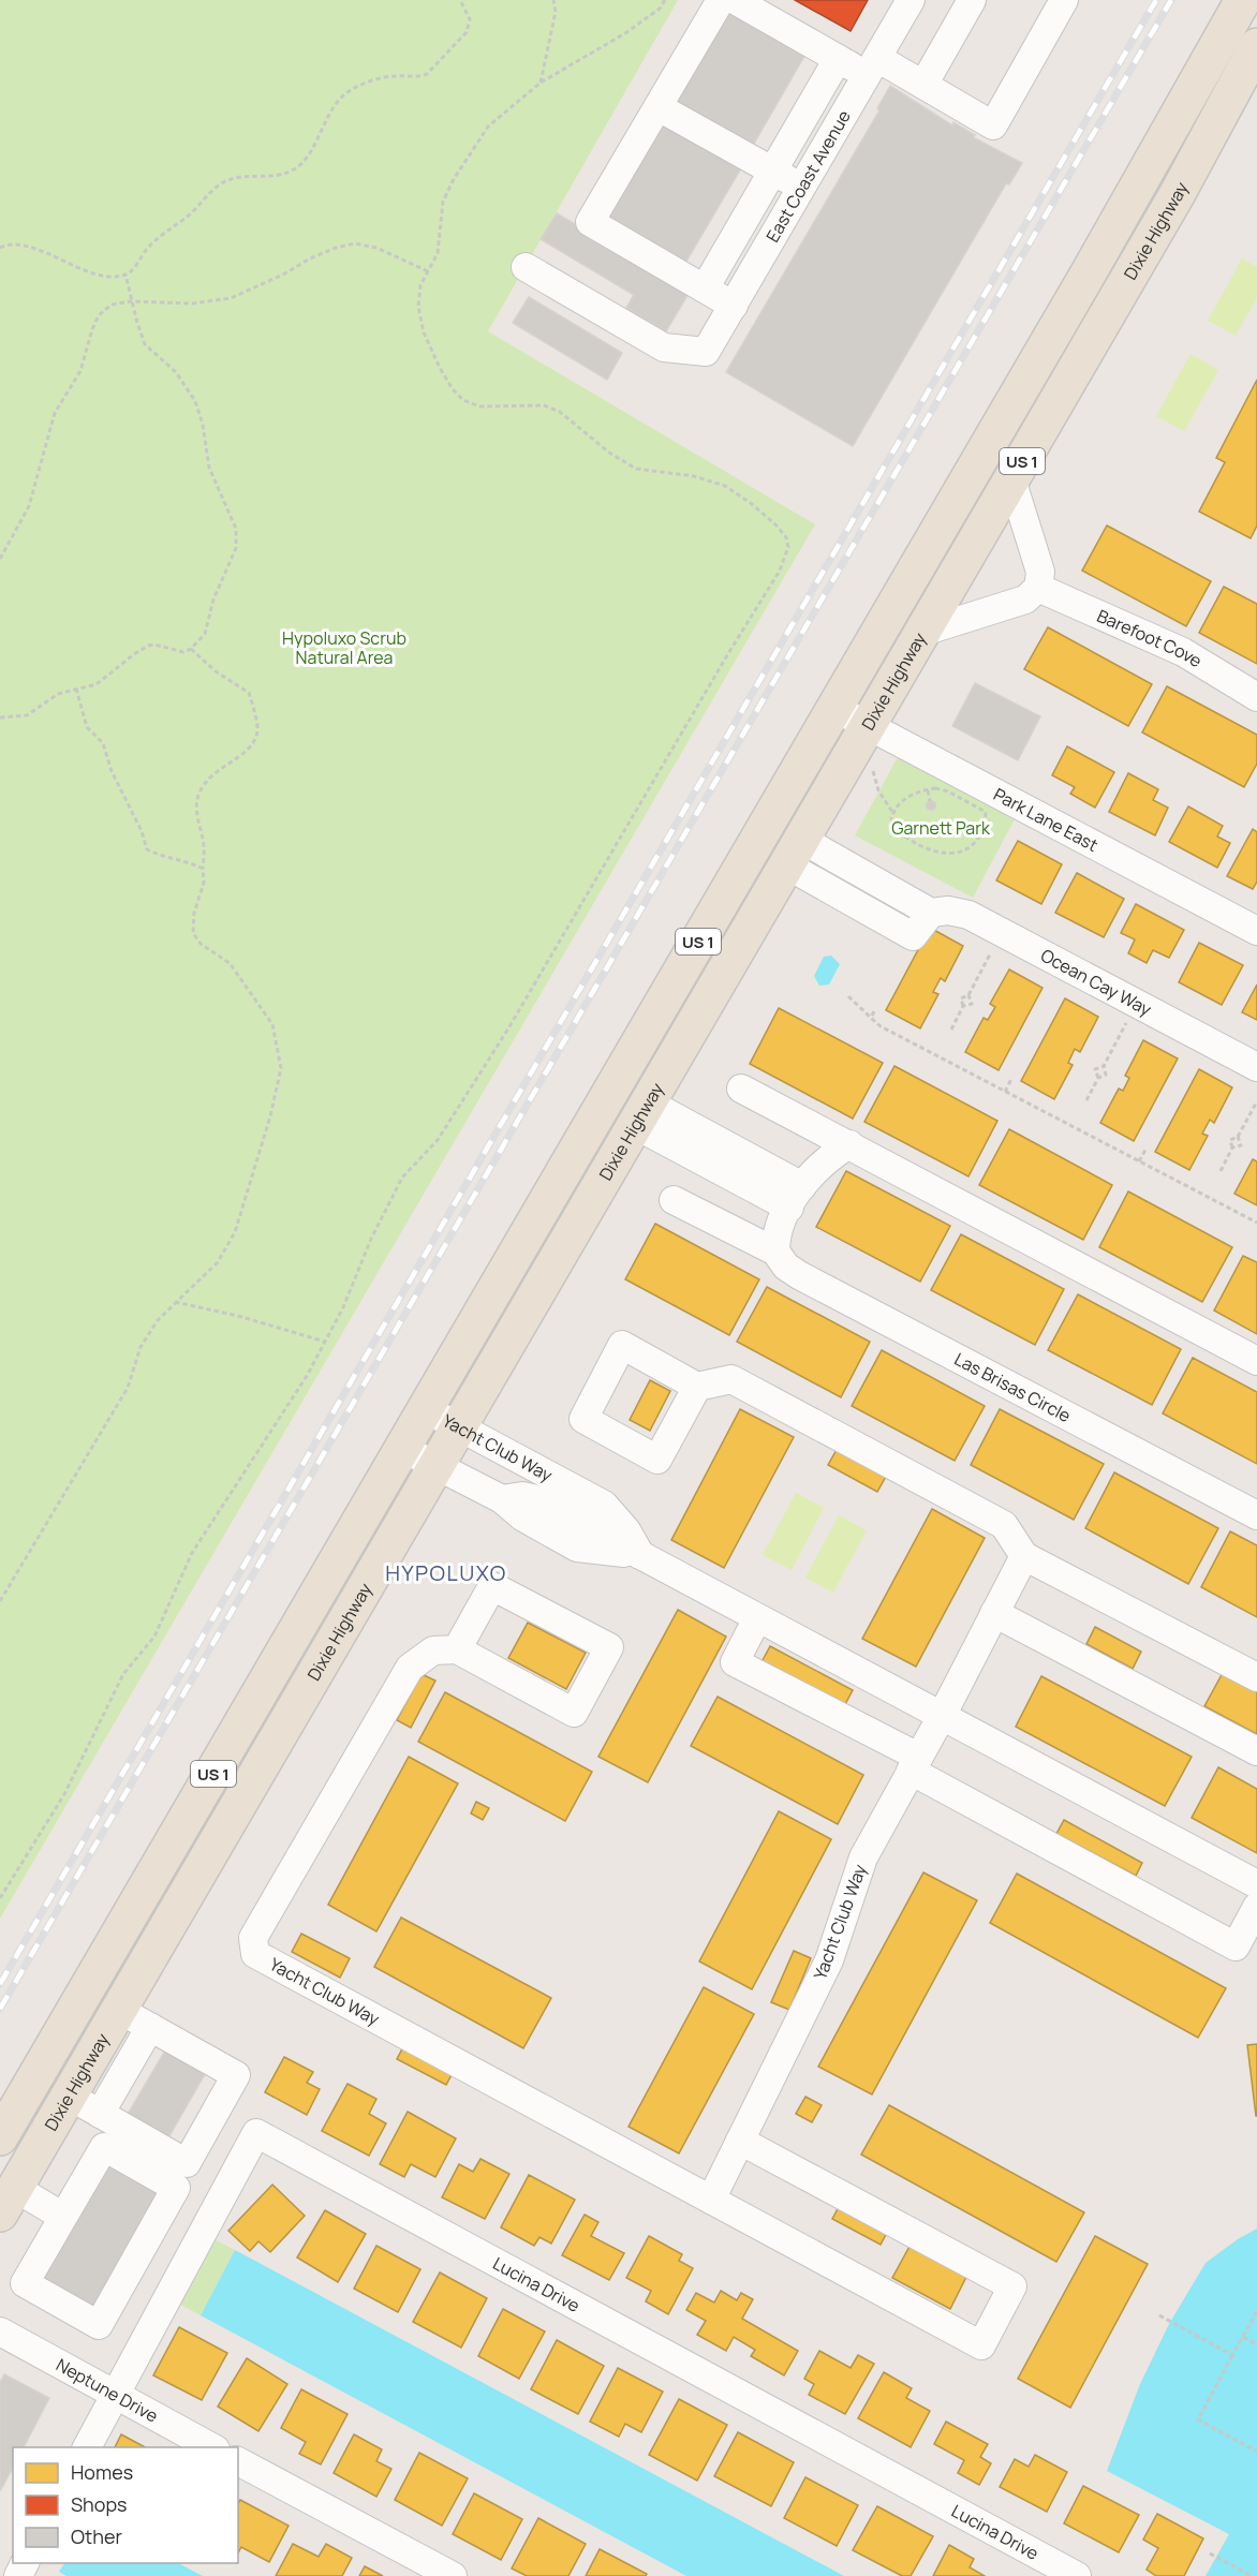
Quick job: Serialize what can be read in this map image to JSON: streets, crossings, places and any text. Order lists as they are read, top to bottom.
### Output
{
  "streets": {
    "main road": ["Dixie Highway", "US 1"],
    "street": [
      "East Coast Avenue",
      "Barefoot Cove",
      "Park Lane East",
      "Ocean Cay Way",
      "Las Brisas Circle",
      "Yacht Club Way",
      "Lucina Drive",
      "Neptune Drive"
    ]
  },
  "crossings": [
    ["Dixie Highway", "Park Lane East"],
    ["Dixie Highway", "Ocean Cay Way"],
    ["Dixie Highway", "Yacht Club Way"],
    ["Lucina Drive", "Neptune Drive"]
  ],
  "districts": ["HYPOLUXO"],
  "parks": ["Hypoluxo Scrub Natural Area", "Garnett Park"],
  "legend": ["Homes", "Shops", "Other"]
}
